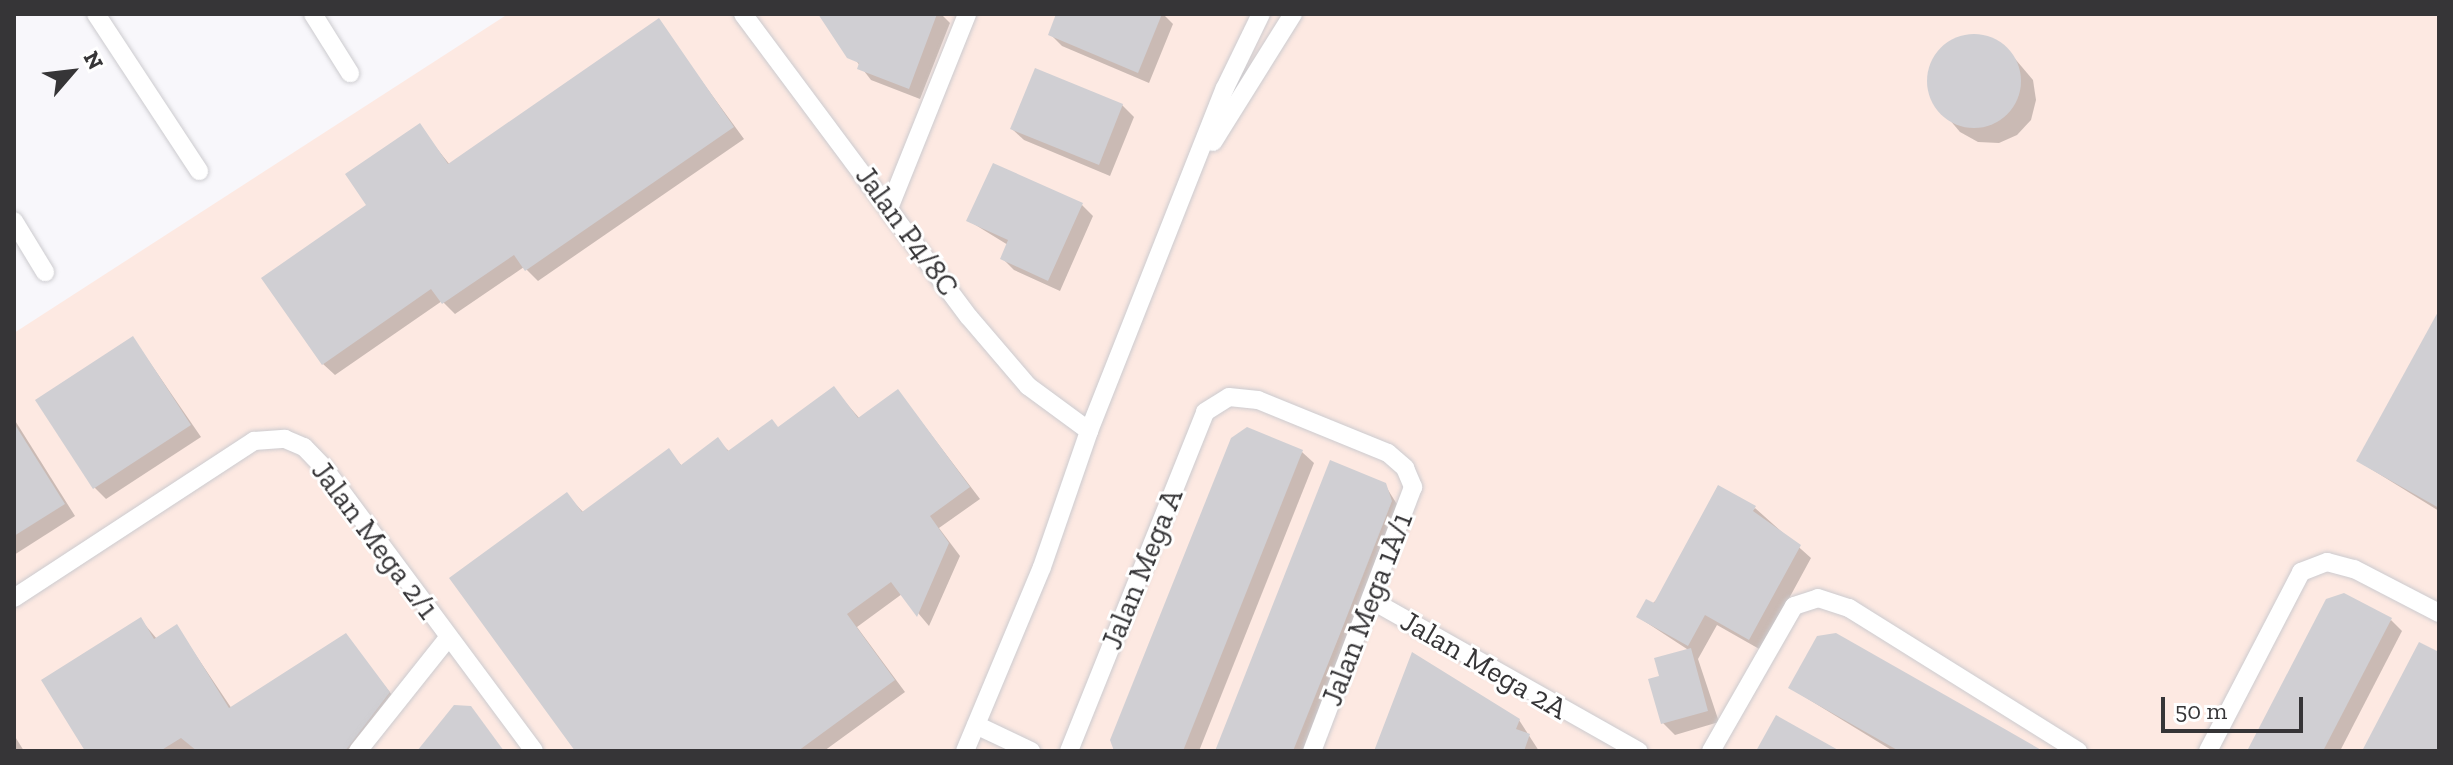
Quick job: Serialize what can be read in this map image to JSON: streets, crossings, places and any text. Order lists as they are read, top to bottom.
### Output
{
  "streets": {
    "street": [
      "Jalan P4/8C",
      "Jalan Mega 2/1",
      "Jalan Mega A",
      "Jalan Mega 1A/1",
      "Jalan Mega 2A"
    ]
  },
  "crossings": [
    ["Jalan Mega A", "Jalan Mega 1A/1"],
    ["Jalan Mega 1A/1", "Jalan Mega 2A"]
  ],
  "scale_bar": "50 m",
  "north": "top right"
}
